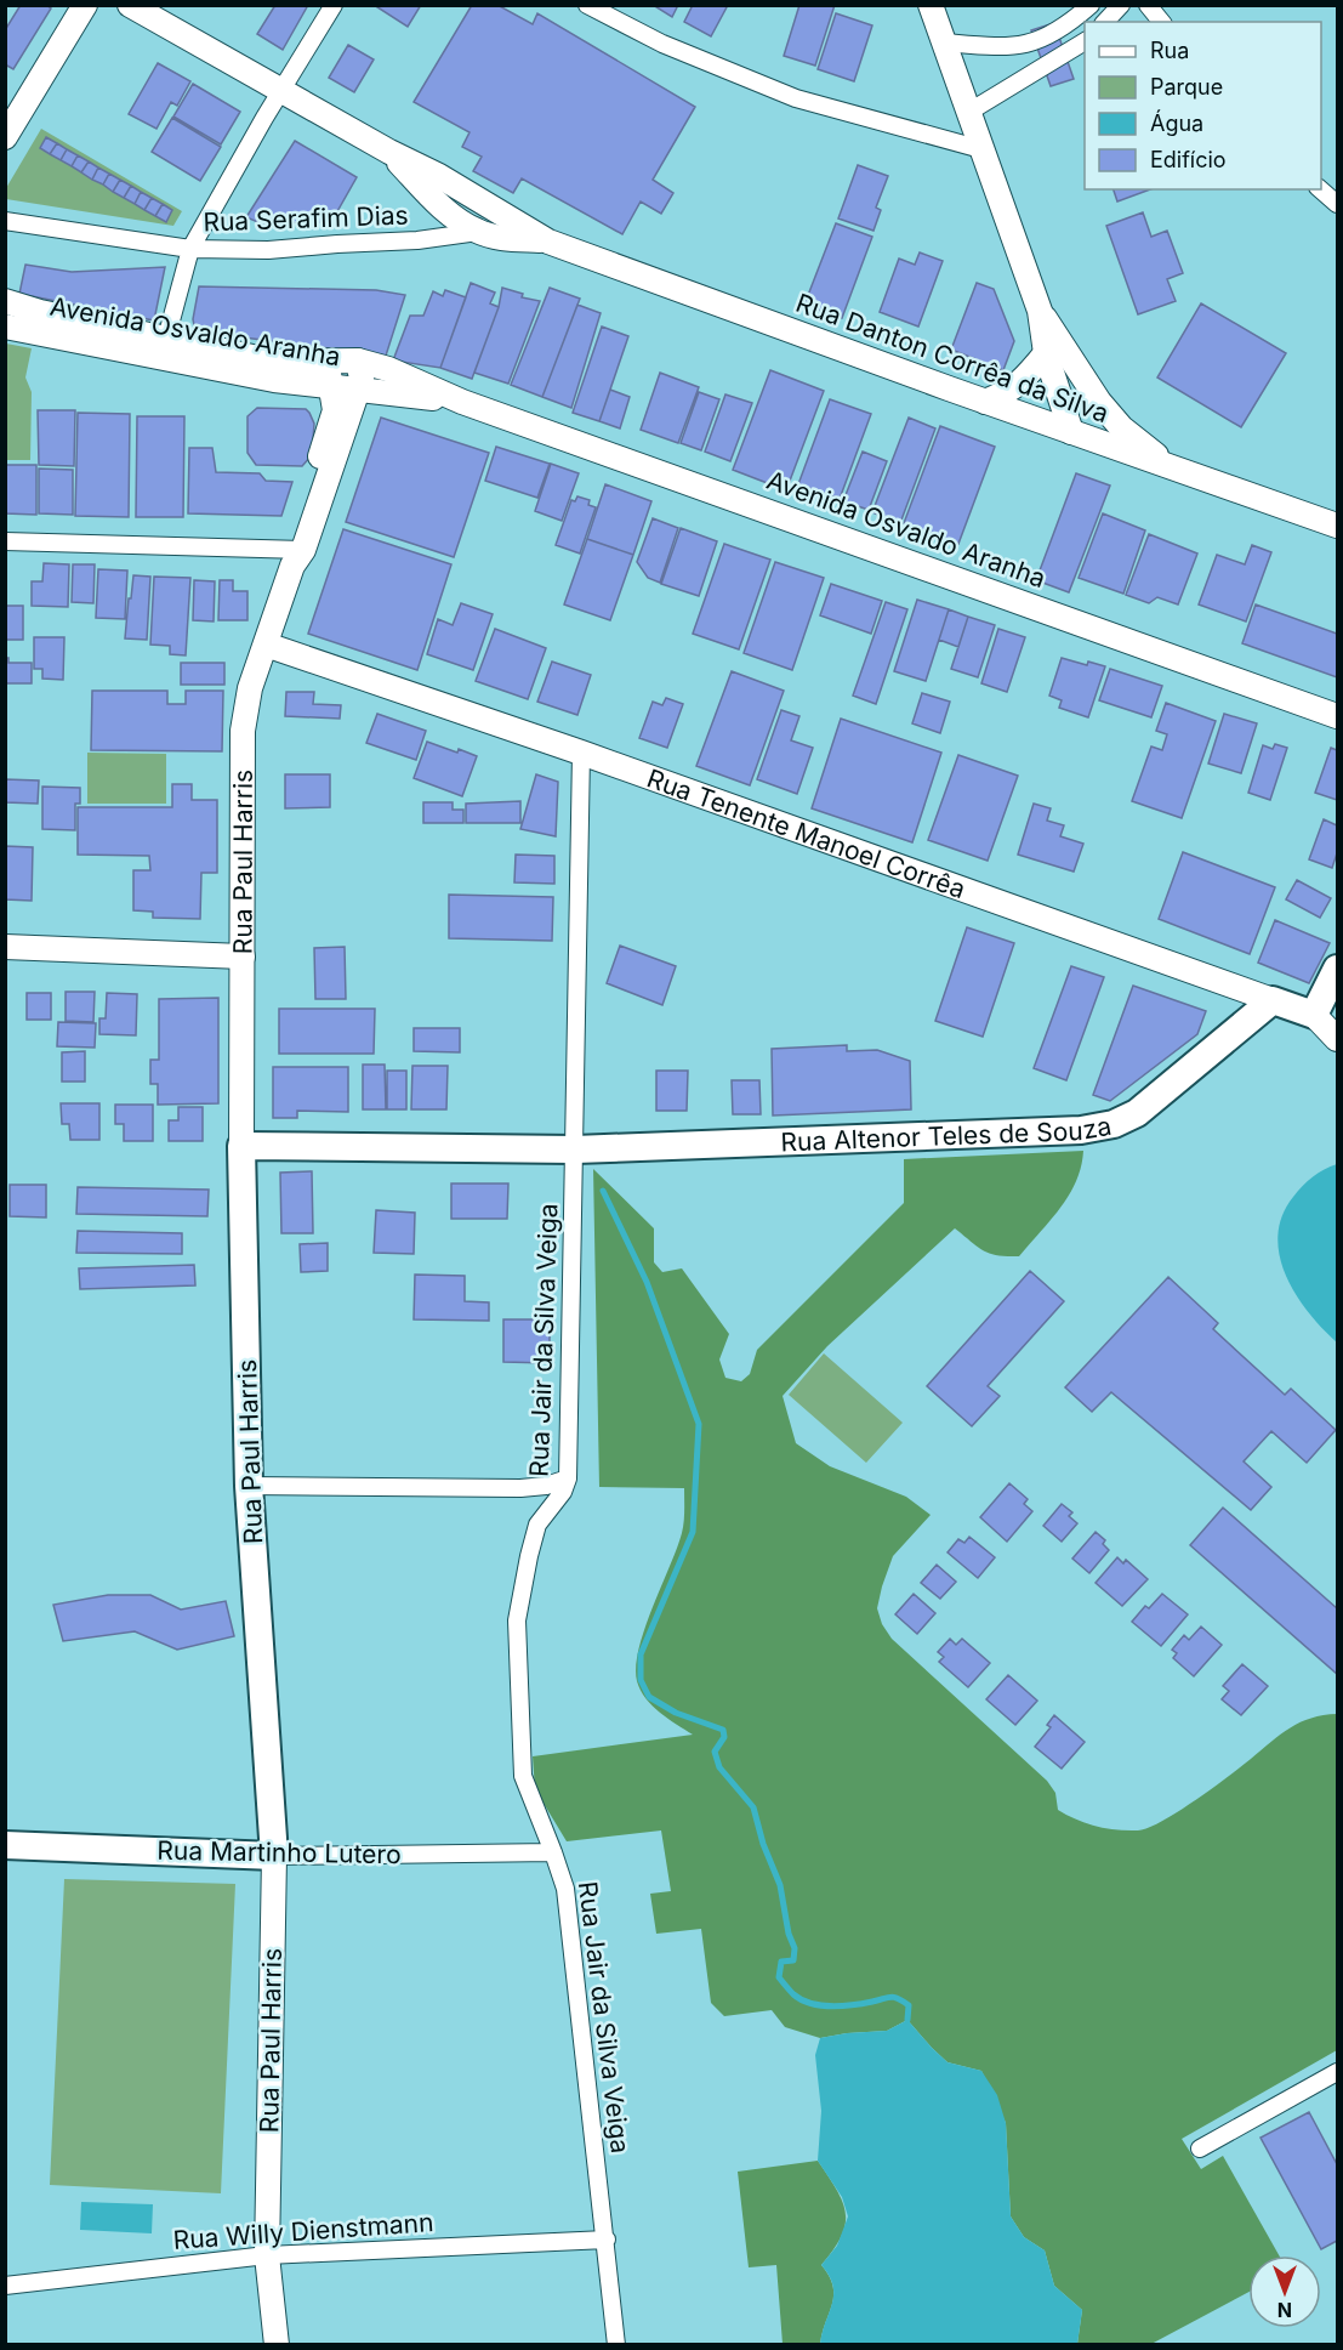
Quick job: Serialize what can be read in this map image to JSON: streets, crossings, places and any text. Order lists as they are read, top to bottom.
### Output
{
  "streets": {
    "main road": [
      "Rua Tenente Manoel Corrêa",
      "Rua Paul Harris",
      "Rua Altenor Teles de Souza",
      "Rua Martinho Lutero"
    ],
    "street": [
      "Rua Serafim Dias",
      "Avenida Osvaldo Aranha",
      "Rua Danton Corrêa da Silva",
      "Rua Jair da Silva Veiga",
      "Rua Willy Dienstmann"
    ]
  },
  "crossings": [
    ["Rua Serafim Dias", "Rua Danton Corrêa da Silva"],
    ["Avenida Osvaldo Aranha", "Rua Paul Harris"],
    ["Rua Tenente Manoel Corrêa", "Rua Paul Harris"],
    ["Rua Tenente Manoel Corrêa", "Rua Altenor Teles de Souza"],
    ["Rua Tenente Manoel Corrêa", "Rua Jair da Silva Veiga"],
    ["Rua Paul Harris", "Rua Altenor Teles de Souza"],
    ["Rua Paul Harris", "Rua Martinho Lutero"],
    ["Rua Paul Harris", "Rua Willy Dienstmann"],
    ["Rua Altenor Teles de Souza", "Rua Jair da Silva Veiga"],
    ["Rua Jair da Silva Veiga", "Rua Martinho Lutero"],
    ["Rua Jair da Silva Veiga", "Rua Willy Dienstmann"]
  ],
  "legend": [
    "Rua",
    "Parque",
    "Água",
    "Edifício"
  ],
  "north": "bottom"
}
